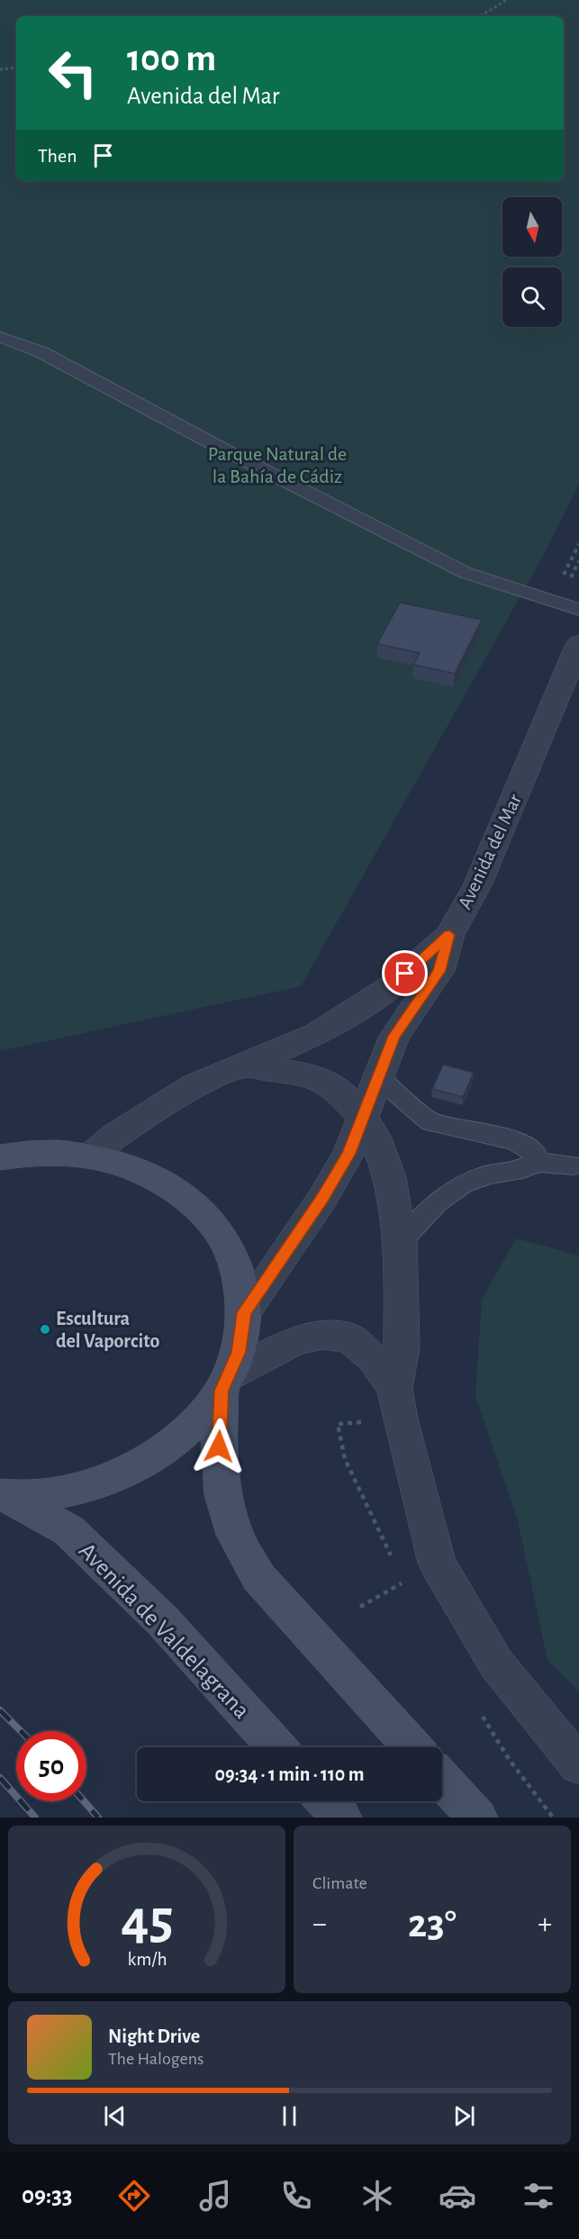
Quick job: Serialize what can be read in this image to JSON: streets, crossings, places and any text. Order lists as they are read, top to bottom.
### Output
{
  "streets": {
    "main road": ["Avenida de Valdelagrana"],
    "street": ["Avenida del Mar"]
  },
  "parks": ["Parque Natural de la Bahía de Cádiz"],
  "places": ["Escultura del Vaporcito"],
  "north": "bottom",
  "page": {
    "turn": ["100 m", "Avenida del Mar"],
    "then": "Then",
    "limit": "50",
    "trip": "09:34 · 1 min · 110 m",
    "tile": "Climate",
    "heat": ["−", "23°", "+"],
    "song": ["Night Drive", "The Halogens"],
    "tabs": "09:33",
    "gauge": ["45", "km/h"]
  }
}
